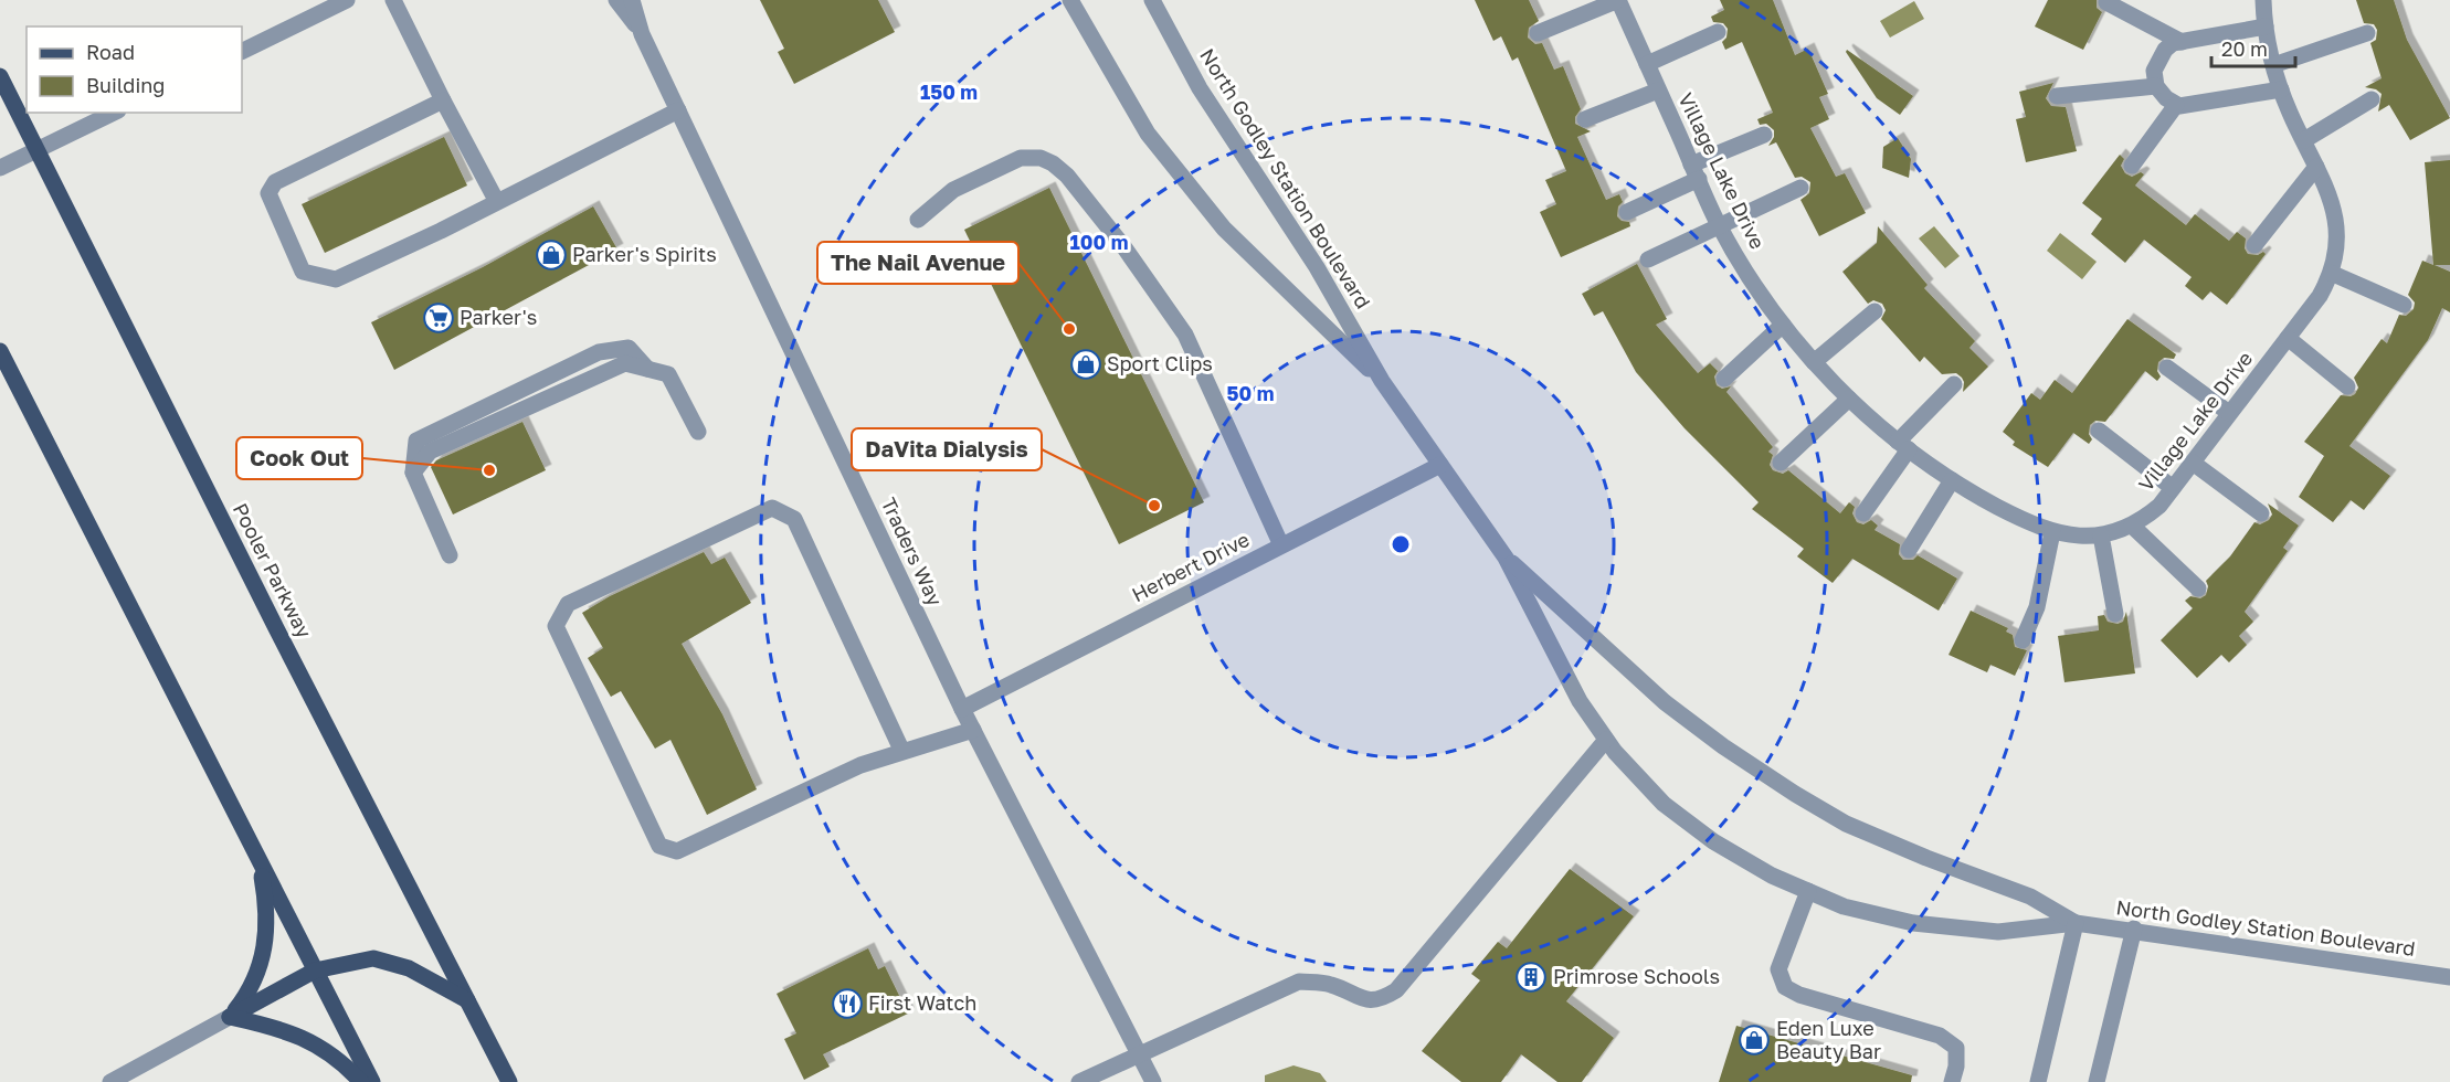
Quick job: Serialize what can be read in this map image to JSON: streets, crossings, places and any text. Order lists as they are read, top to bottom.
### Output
{
  "streets": {
    "main road": ["Pooler Parkway"],
    "street": [
      "Village Lake Drive",
      "North Godley Station Boulevard",
      "Traders Way",
      "Herbert Drive"
    ]
  },
  "crossings": [
    ["North Godley Station Boulevard", "Herbert Drive"],
    ["Traders Way", "Herbert Drive"]
  ],
  "places": {
    "shop": ["Parker's Spirits", "Sport Clips", "Eden Luxe Beauty Bar"],
    "supermarket": ["Parker's"],
    "other": ["The Nail Avenue", "Cook Out", "DaVita Dialysis"],
    "building": ["Primrose Schools"],
    "restaurant": ["First Watch"]
  },
  "legend": ["Road", "Building"],
  "scale_bar": "20 m",
  "rings": ["150 m", "100 m", "50 m"]
}
